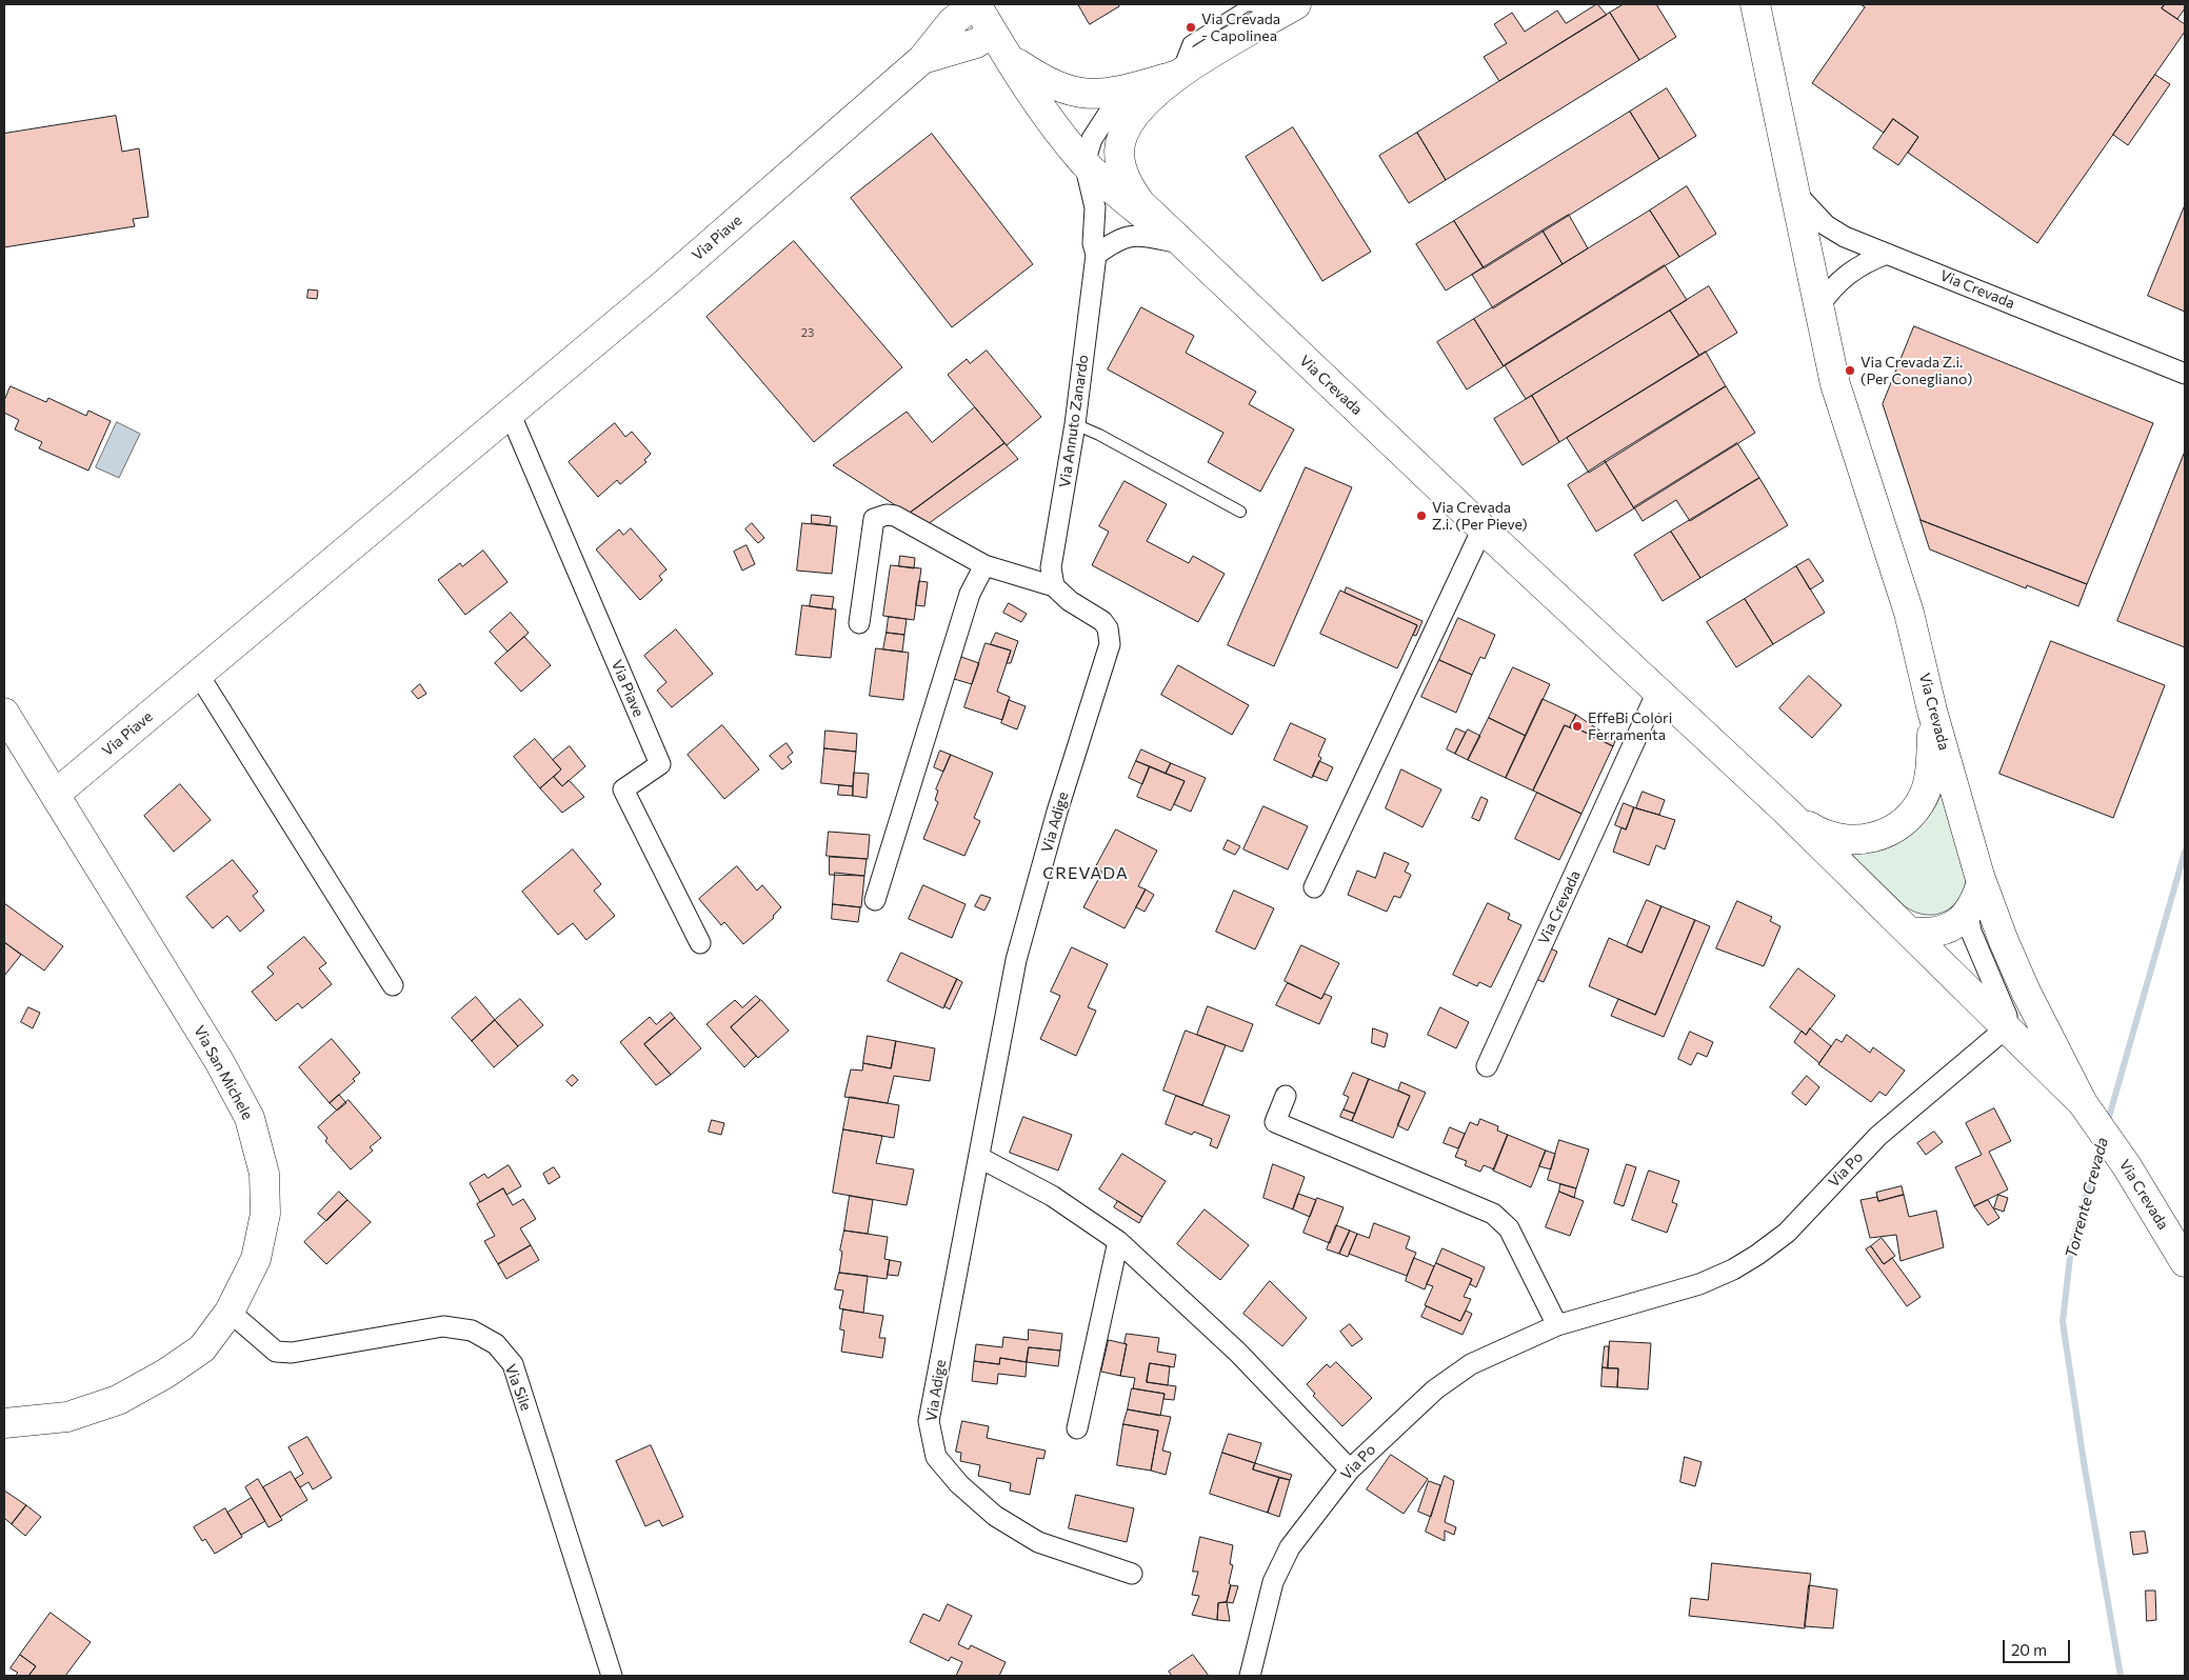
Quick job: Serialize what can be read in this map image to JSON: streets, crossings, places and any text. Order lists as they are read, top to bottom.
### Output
{
  "streets": {
    "main road": ["Via Piave", "Via Crevada", "Via San Michele"],
    "street": [
      "Via Annuto Zanardo",
      "Via Adige",
      "Via Po",
      "Via Sile"
    ]
  },
  "crossings": [
    ["Via Piave", "Via Crevada"],
    ["Via Piave", "Via San Michele"],
    ["Via Crevada", "Via Annuto Zanardo"],
    ["Via Crevada", "Via Po"],
    ["Via Annuto Zanardo", "Via Adige"],
    ["Via San Michele", "Via Sile"]
  ],
  "districts": ["CREVADA"],
  "water": ["Torrente Crevada"],
  "places": [
    "Via Crevada - Capolinea",
    "Via Crevada Z.i. (Per Conegliano)",
    "Via Crevada Z.i. (Per Pieve)",
    "EffeBi Colori Ferramenta"
  ],
  "house_numbers": ["23"],
  "scale_bar": "20 m"
}
